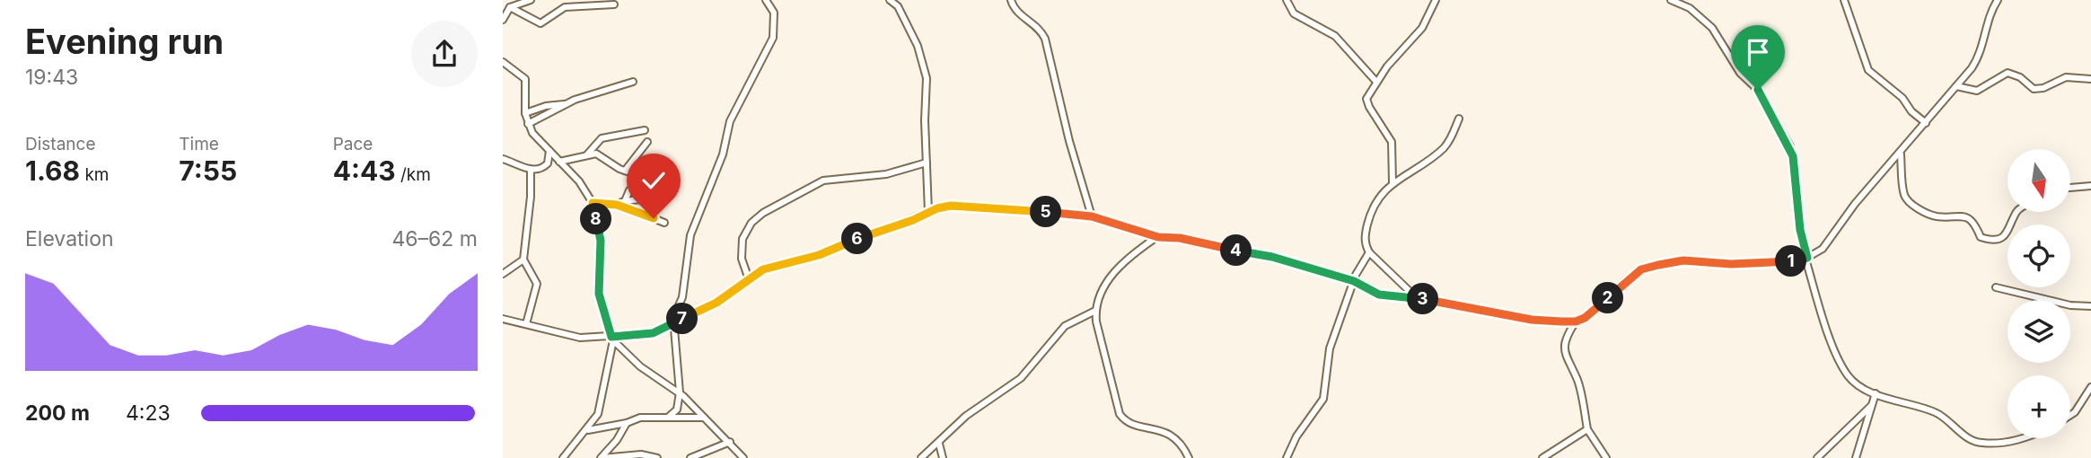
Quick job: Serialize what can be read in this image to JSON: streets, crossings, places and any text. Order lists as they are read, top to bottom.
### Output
{
  "north": "bottom",
  "page": {
    "heading": ["Evening run", "19:43"],
    "stats": [
      ["Distance", "1.68 km"],
      ["Time", "7:55"],
      ["Pace", "4:43 /km"]
    ],
    "map_buttons": "+",
    "pins": [
      "5",
      "8",
      "6",
      "4",
      "1",
      "2",
      "3",
      "7"
    ],
    "chart": ["Elevation", "46–62 m"],
    "list": [
      {
        "name": "200 m",
        "note": "4:23"
      }
    ]
  }
}
